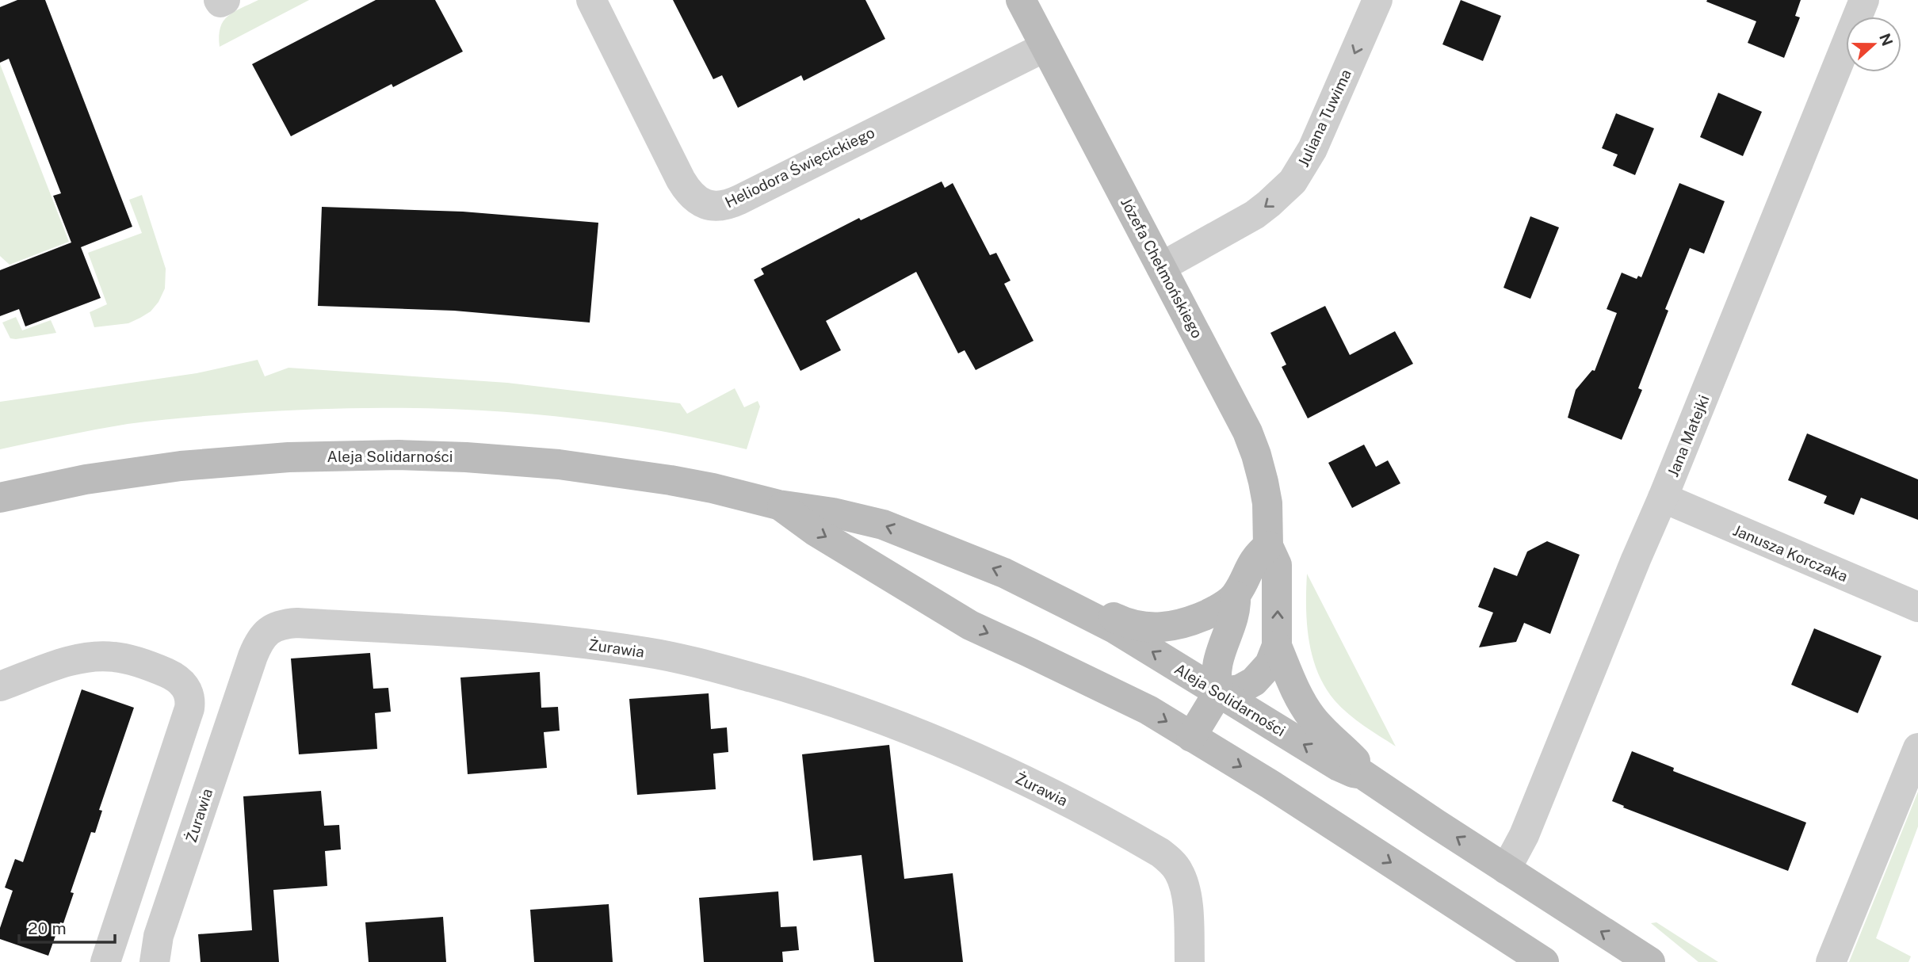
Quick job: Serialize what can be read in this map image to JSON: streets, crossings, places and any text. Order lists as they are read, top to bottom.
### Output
{
  "streets": {
    "main road": ["Józefa Chełmońskiego", "Aleja Solidarności"],
    "street": [
      "Juliana Tuwima",
      "Heliodora Święcickiego",
      "Jana Matejki",
      "Janusza Korczaka",
      "Żurawia"
    ]
  },
  "crossings": [
    ["Juliana Tuwima", "Józefa Chełmońskiego"],
    ["Heliodora Święcickiego", "Józefa Chełmońskiego"],
    ["Józefa Chełmońskiego", "Aleja Solidarności"],
    ["Jana Matejki", "Aleja Solidarności"],
    ["Jana Matejki", "Janusza Korczaka"]
  ],
  "one_way": ["Juliana Tuwima"],
  "scale_bar": "20 m",
  "north": "right"
}
